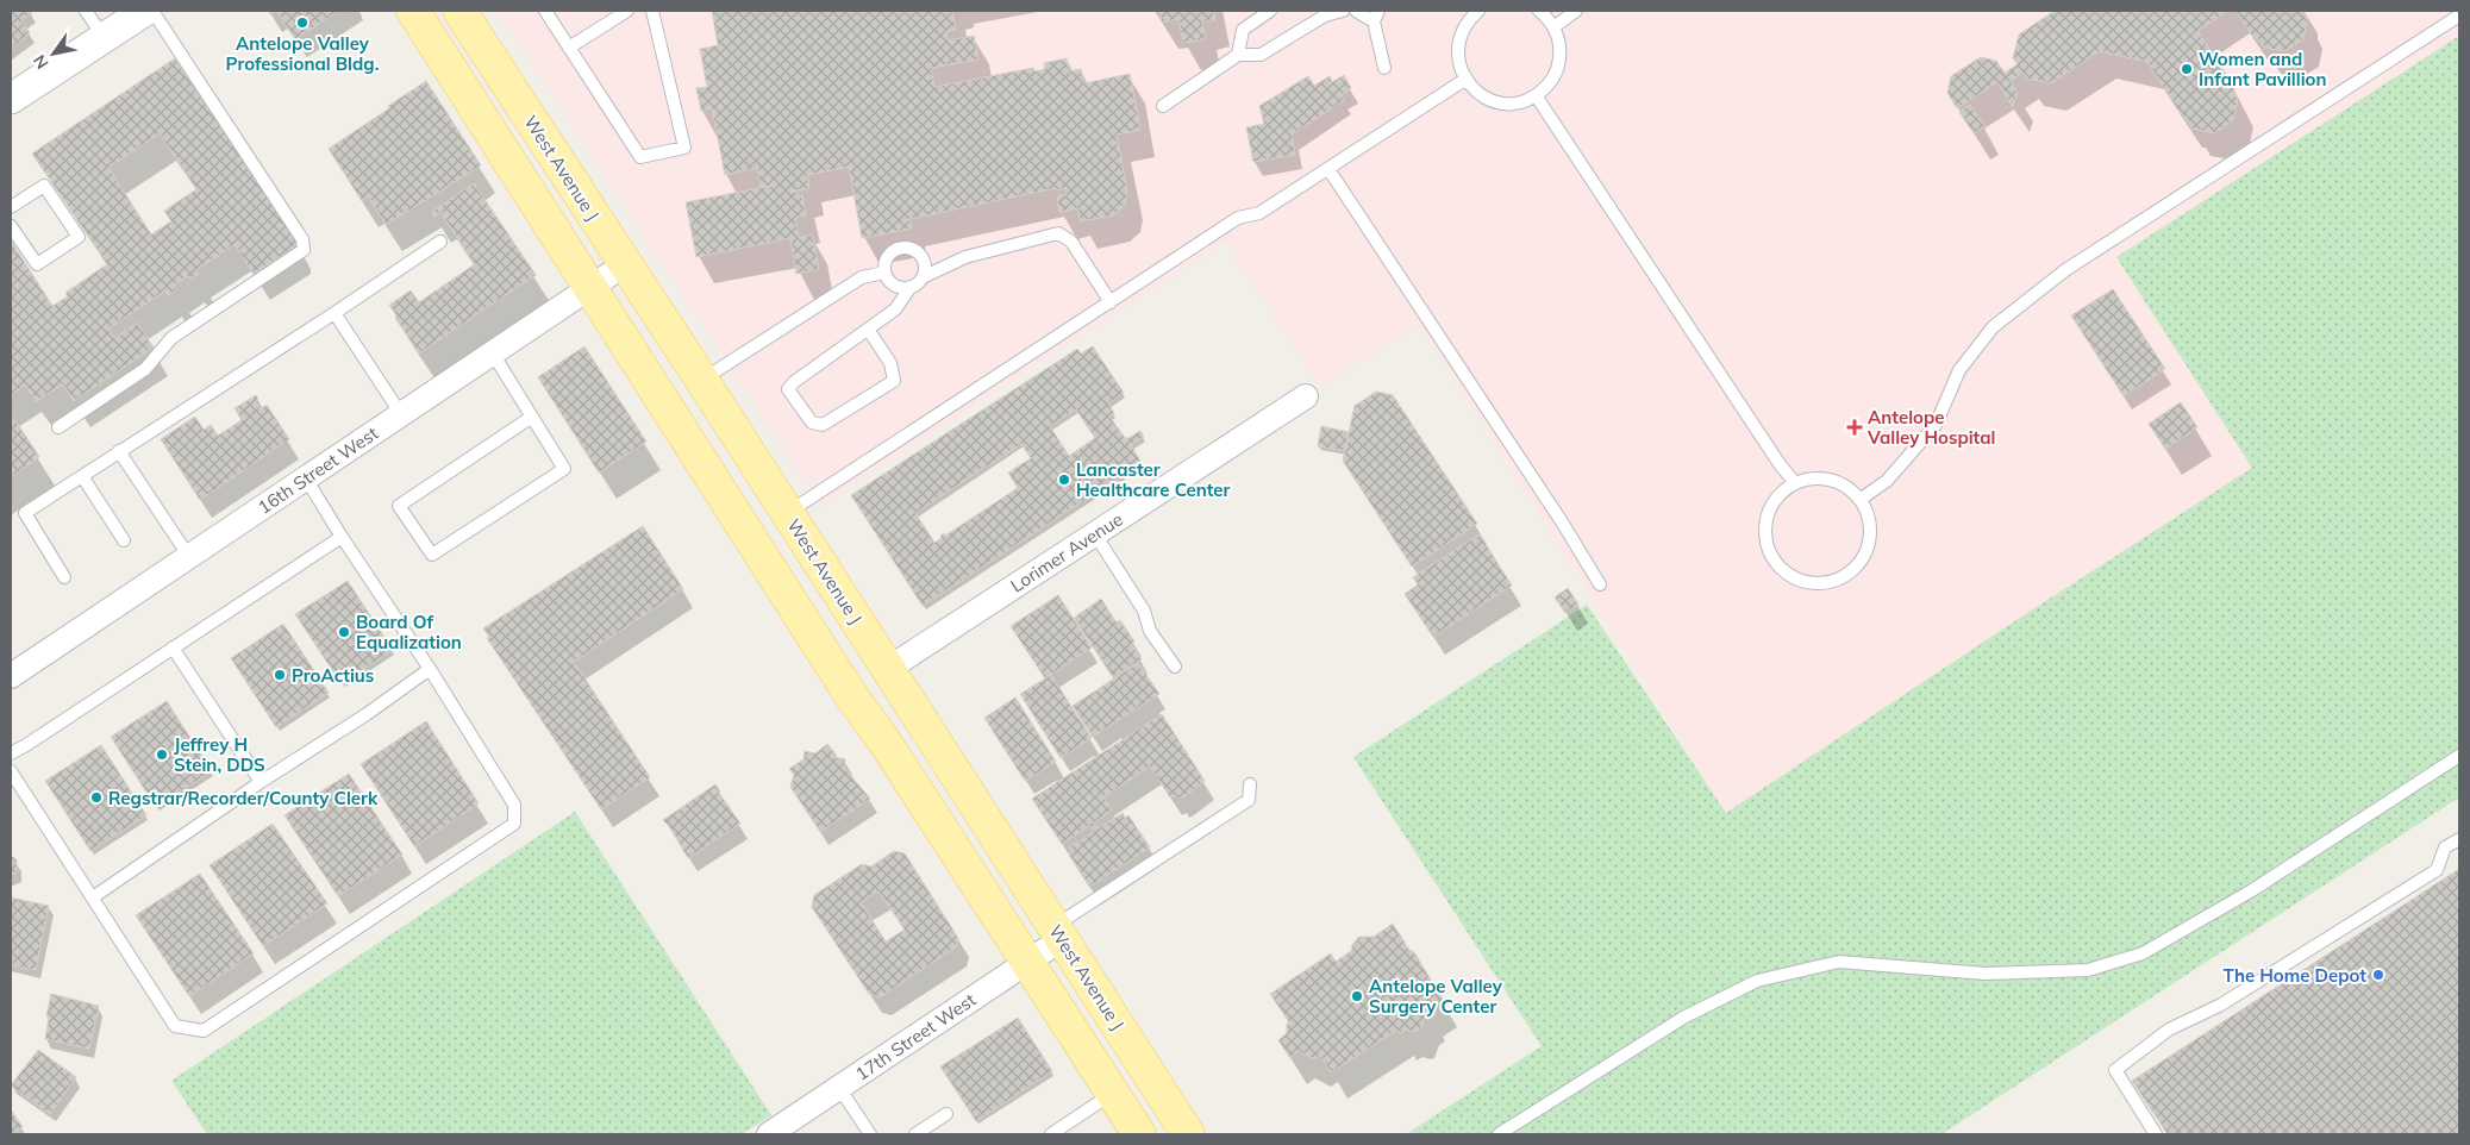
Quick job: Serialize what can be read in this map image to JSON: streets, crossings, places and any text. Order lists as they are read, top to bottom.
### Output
{
  "streets": {
    "main road": ["West Avenue J"],
    "street": ["16th Street West", "Lorimer Avenue", "17th Street West"]
  },
  "crossings": [
    ["West Avenue J", "16th Street West"],
    ["West Avenue J", "Lorimer Avenue"],
    ["West Avenue J", "17th Street West"]
  ],
  "places": {
    "other": [
      "Antelope Valley Professional Bldg.",
      "Women and Infant Pavillion",
      "Lancaster Healthcare Center",
      "Board Of Equalization",
      "ProActius",
      "Jeffrey H Stein, DDS",
      "Regstrar/Recorder/County Clerk",
      "The Home Depot",
      "Antelope Valley Surgery Center"
    ],
    "health": ["Antelope Valley Hospital"]
  },
  "north": "bottom left"
}
